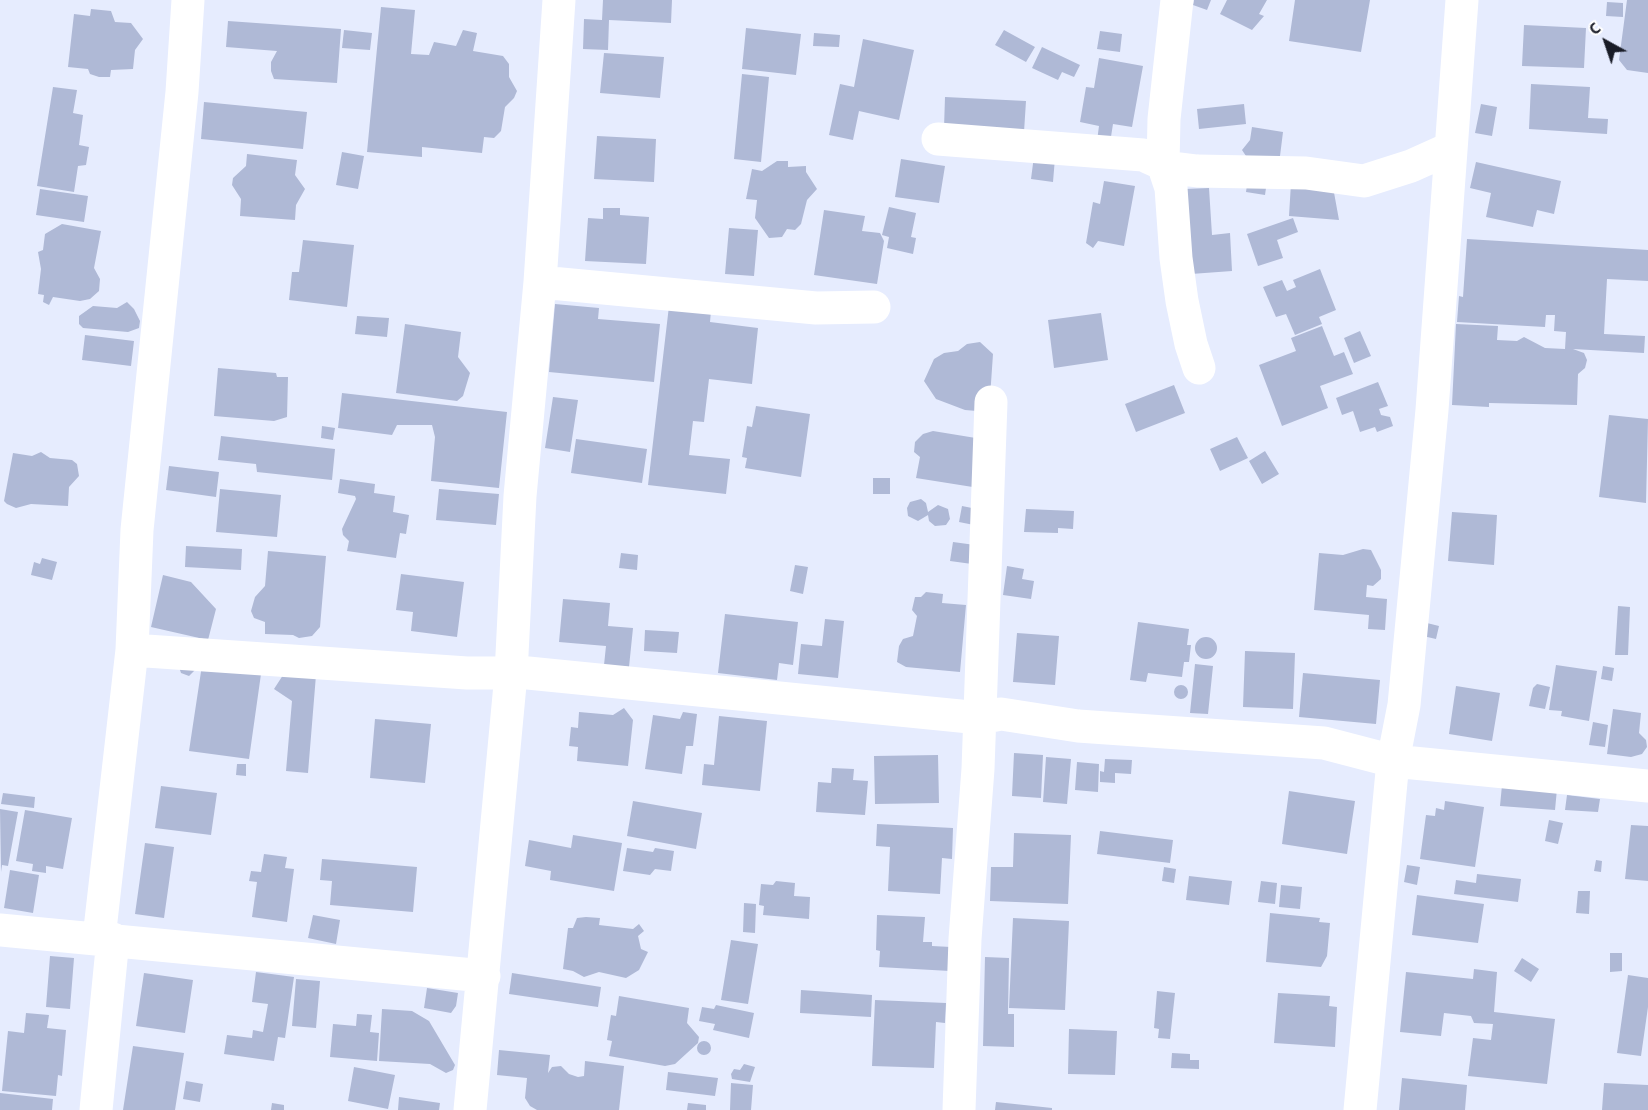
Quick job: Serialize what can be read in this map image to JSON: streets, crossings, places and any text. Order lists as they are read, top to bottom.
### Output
{
  "north": "top left"
}
